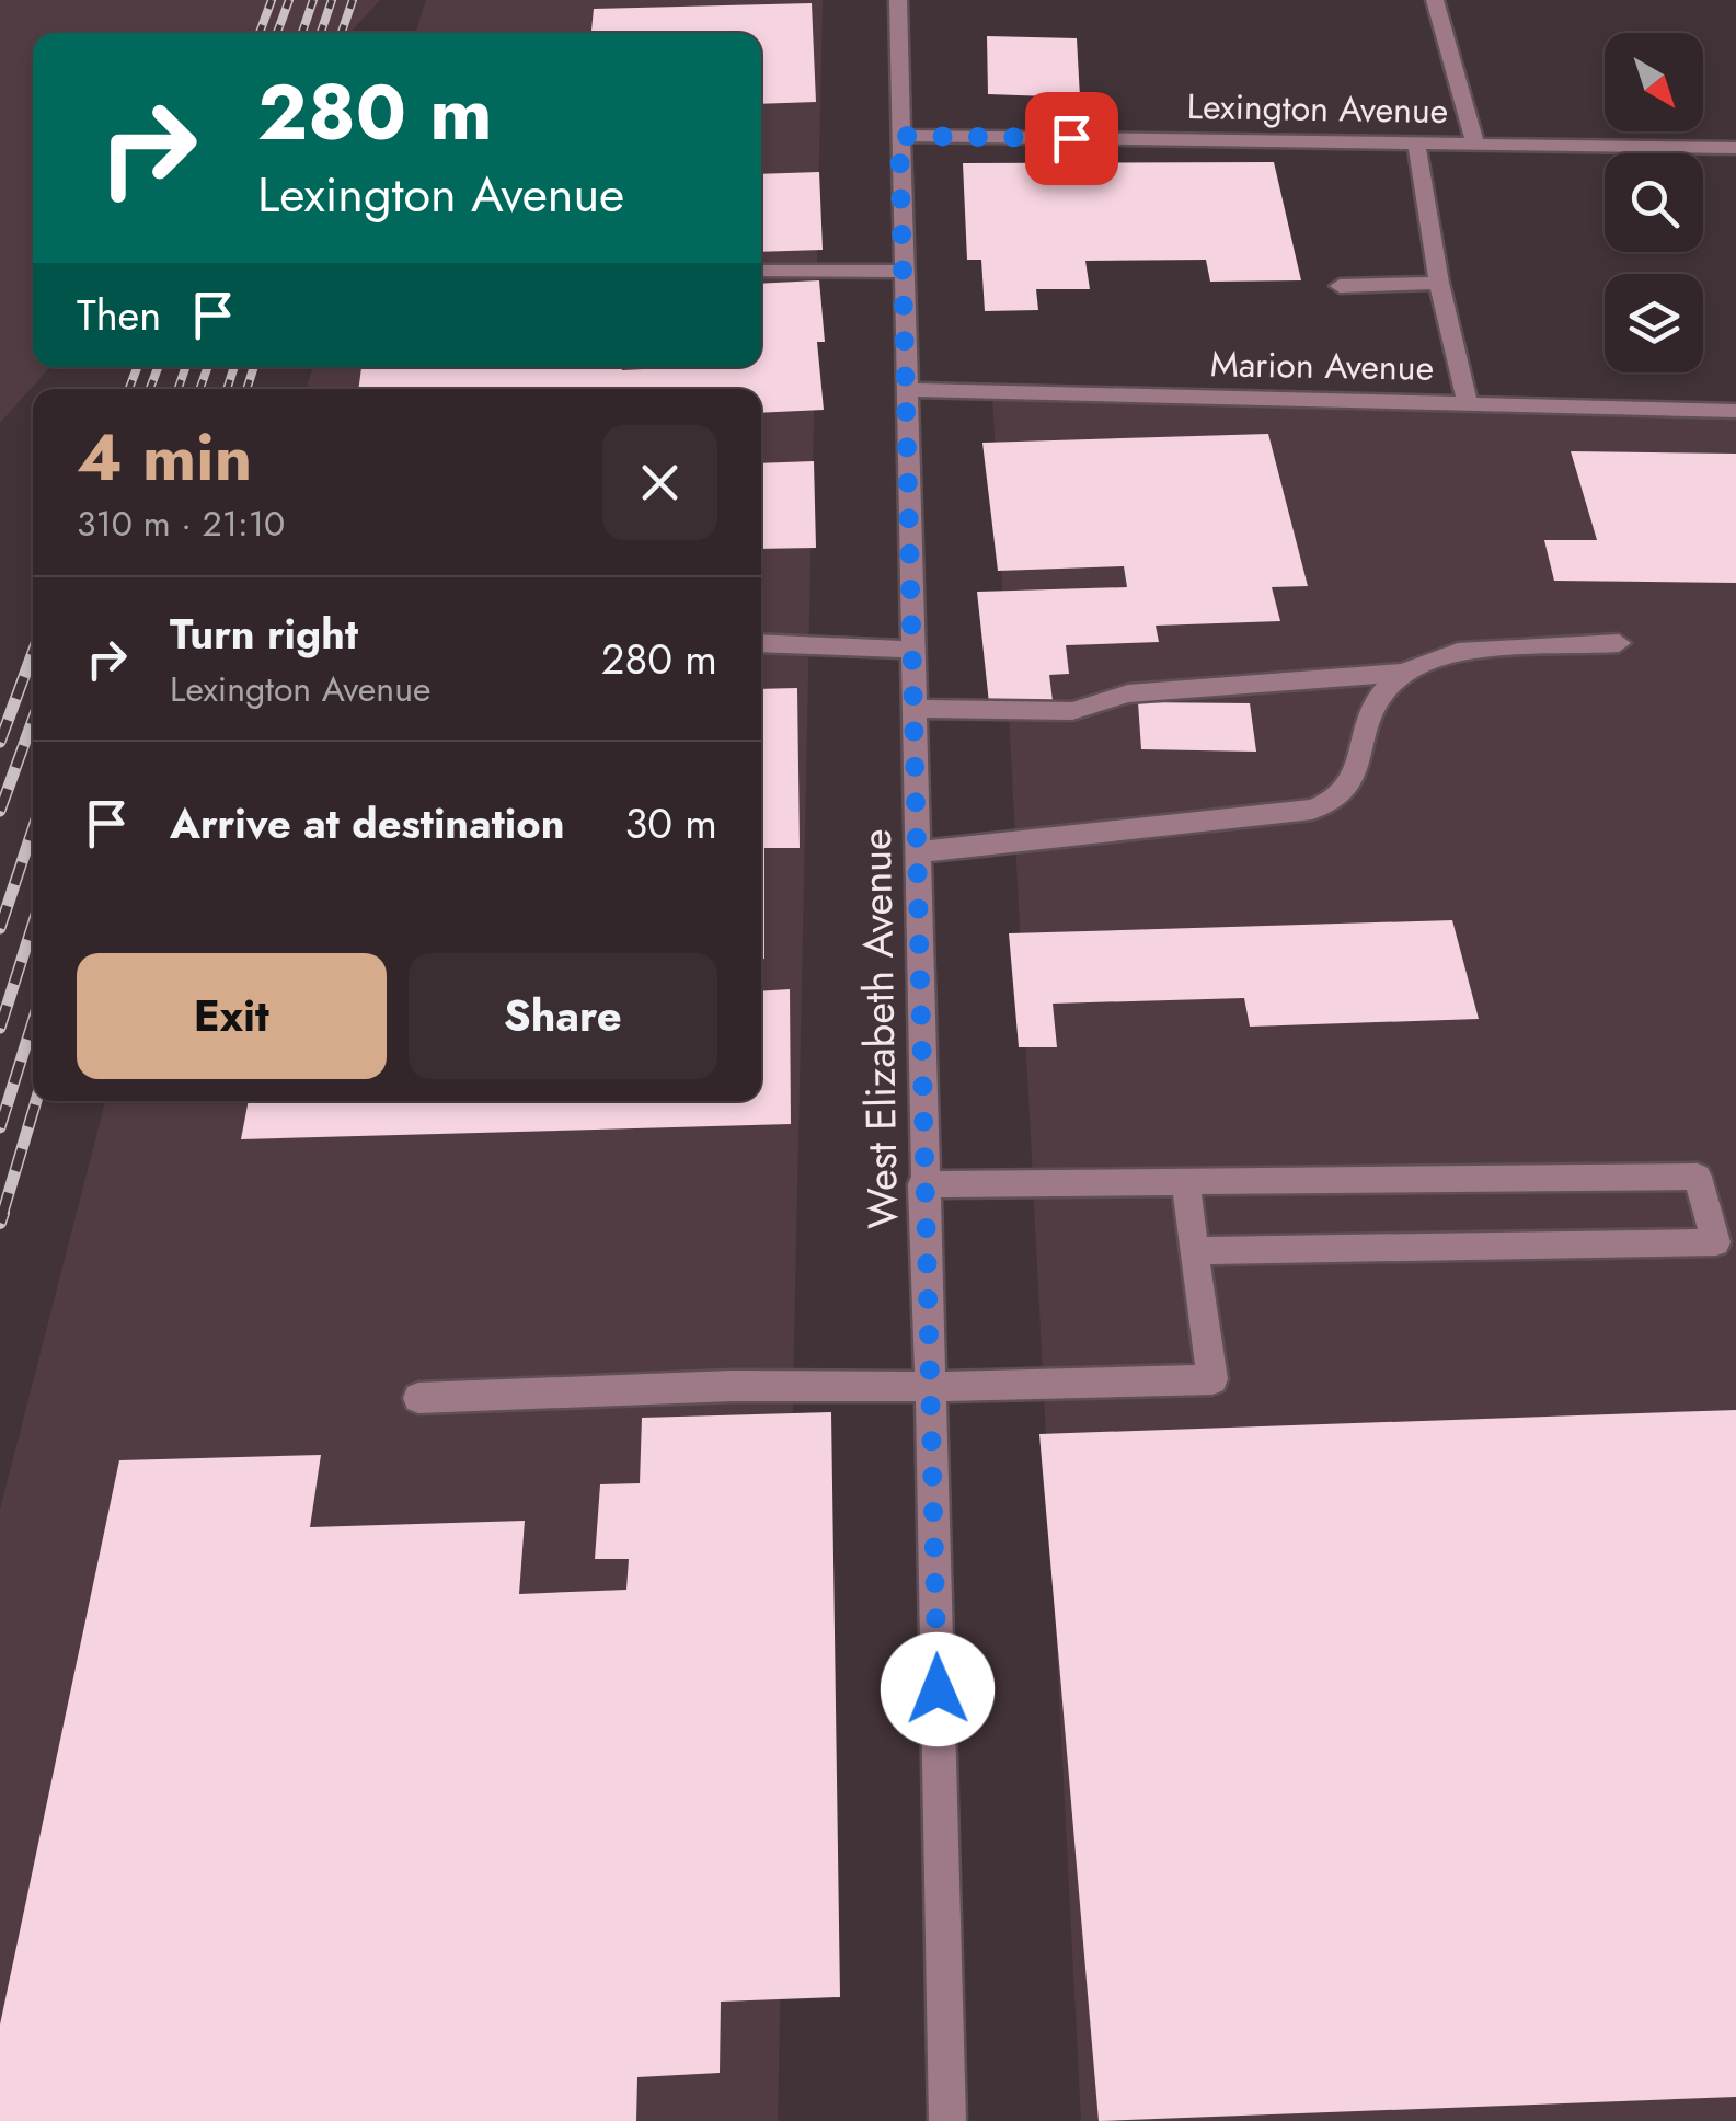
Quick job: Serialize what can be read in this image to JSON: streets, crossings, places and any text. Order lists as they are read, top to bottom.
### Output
{
  "streets": {
    "street": ["Lexington Avenue", "Marion Avenue", "West Elizabeth Avenue"]
  },
  "crossings": [
    ["Lexington Avenue", "West Elizabeth Avenue"],
    ["Marion Avenue", "West Elizabeth Avenue"]
  ],
  "north": "bottom right",
  "page": {
    "turn": ["280 m", "Lexington Avenue"],
    "then": "Then",
    "heading": ["4 min", "310 m · 21:10"],
    "list": [
      {
        "name": "Turn right",
        "note": "Lexington Avenue",
        "value": "280 m"
      },
      {
        "name": "Arrive at destination",
        "value": "30 m"
      }
    ],
    "buttons": ["Exit", "Share"]
  }
}
